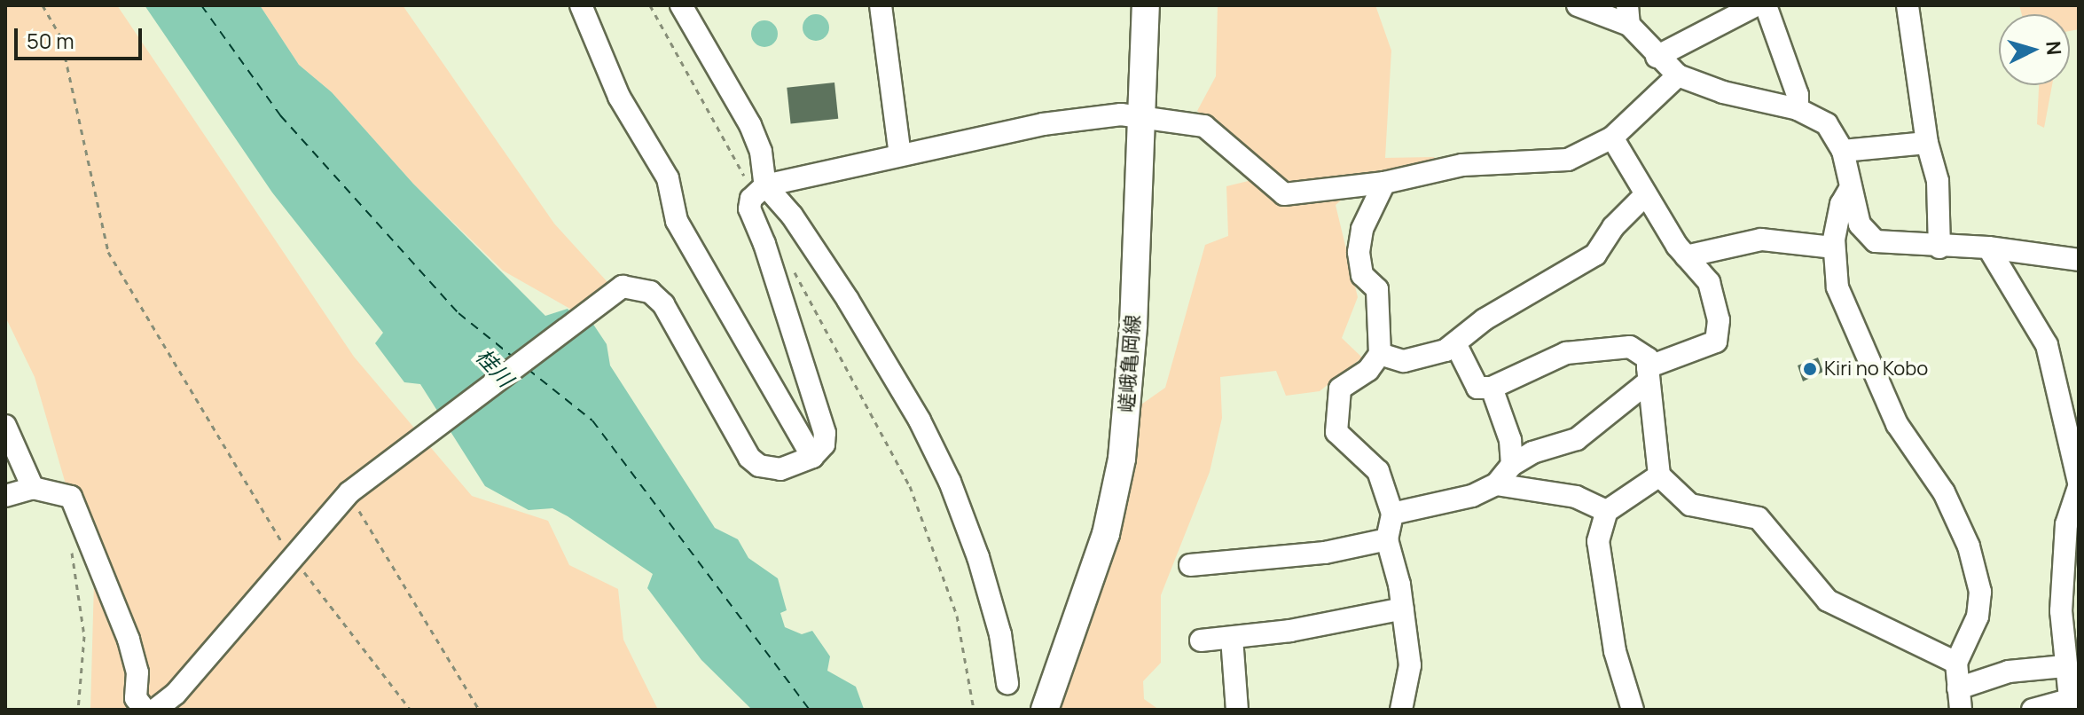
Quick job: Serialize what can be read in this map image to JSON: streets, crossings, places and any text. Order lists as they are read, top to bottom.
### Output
{
  "streets": {
    "main road": ["嵯峨亀岡線"]
  },
  "water": ["桂川"],
  "places": ["Kiri no Kobo"],
  "scale_bar": "50 m",
  "north": "right"
}
